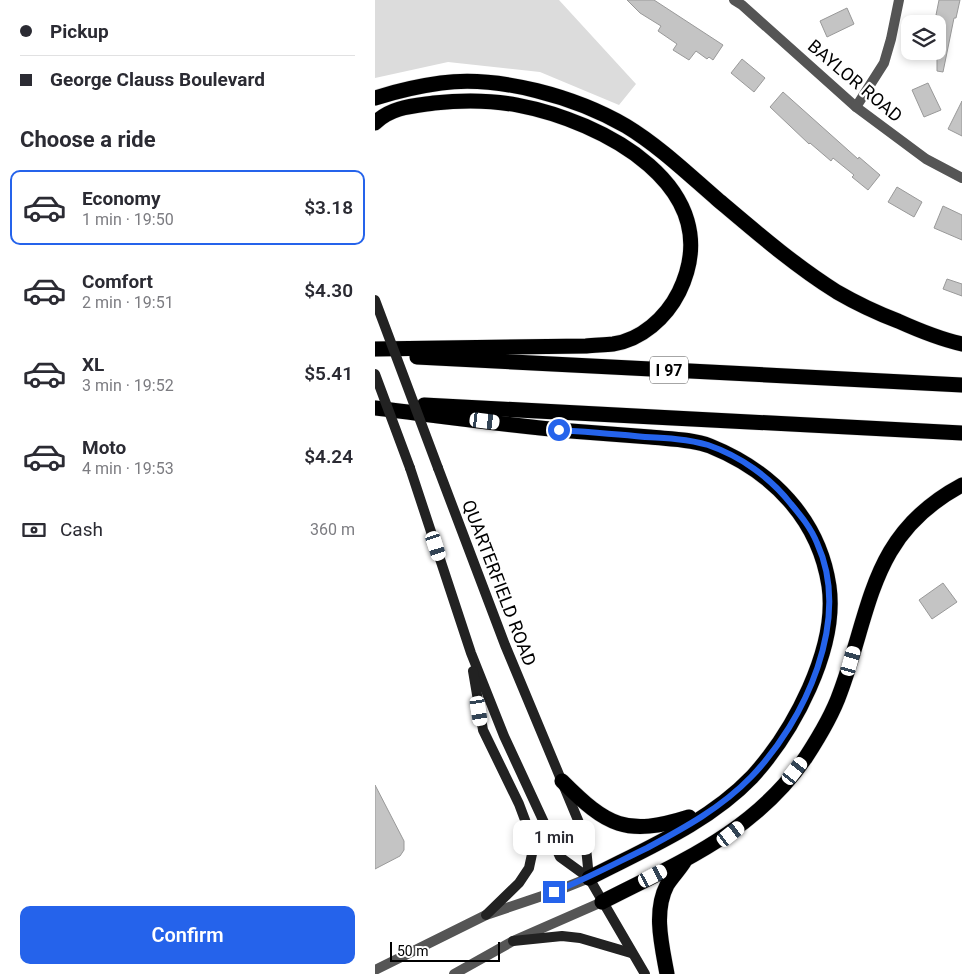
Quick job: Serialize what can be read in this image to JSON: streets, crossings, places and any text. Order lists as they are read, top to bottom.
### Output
{
  "streets": {
    "highway": ["I 97"],
    "main road": ["QUARTERFIELD ROAD"],
    "street": ["BAYLOR ROAD"]
  },
  "scale_bar": "50 m",
  "page": {
    "banner": ["Pickup", "George Clauss Boulevard"],
    "heading": "Choose a ride",
    "list": [
      {
        "name": "Economy",
        "note": "1 min · 19:50",
        "value": "$3.18"
      },
      {
        "name": "Comfort",
        "note": "2 min · 19:51",
        "value": "$4.30"
      },
      {
        "name": "XL",
        "note": "3 min · 19:52",
        "value": "$5.41"
      },
      {
        "name": "Moto",
        "note": "4 min · 19:53",
        "value": "$4.24"
      }
    ],
    "pay": ["Cash", "360 m"],
    "bubble": "1 min",
    "buttons": "Confirm",
    "scale": "50 m"
  }
}
